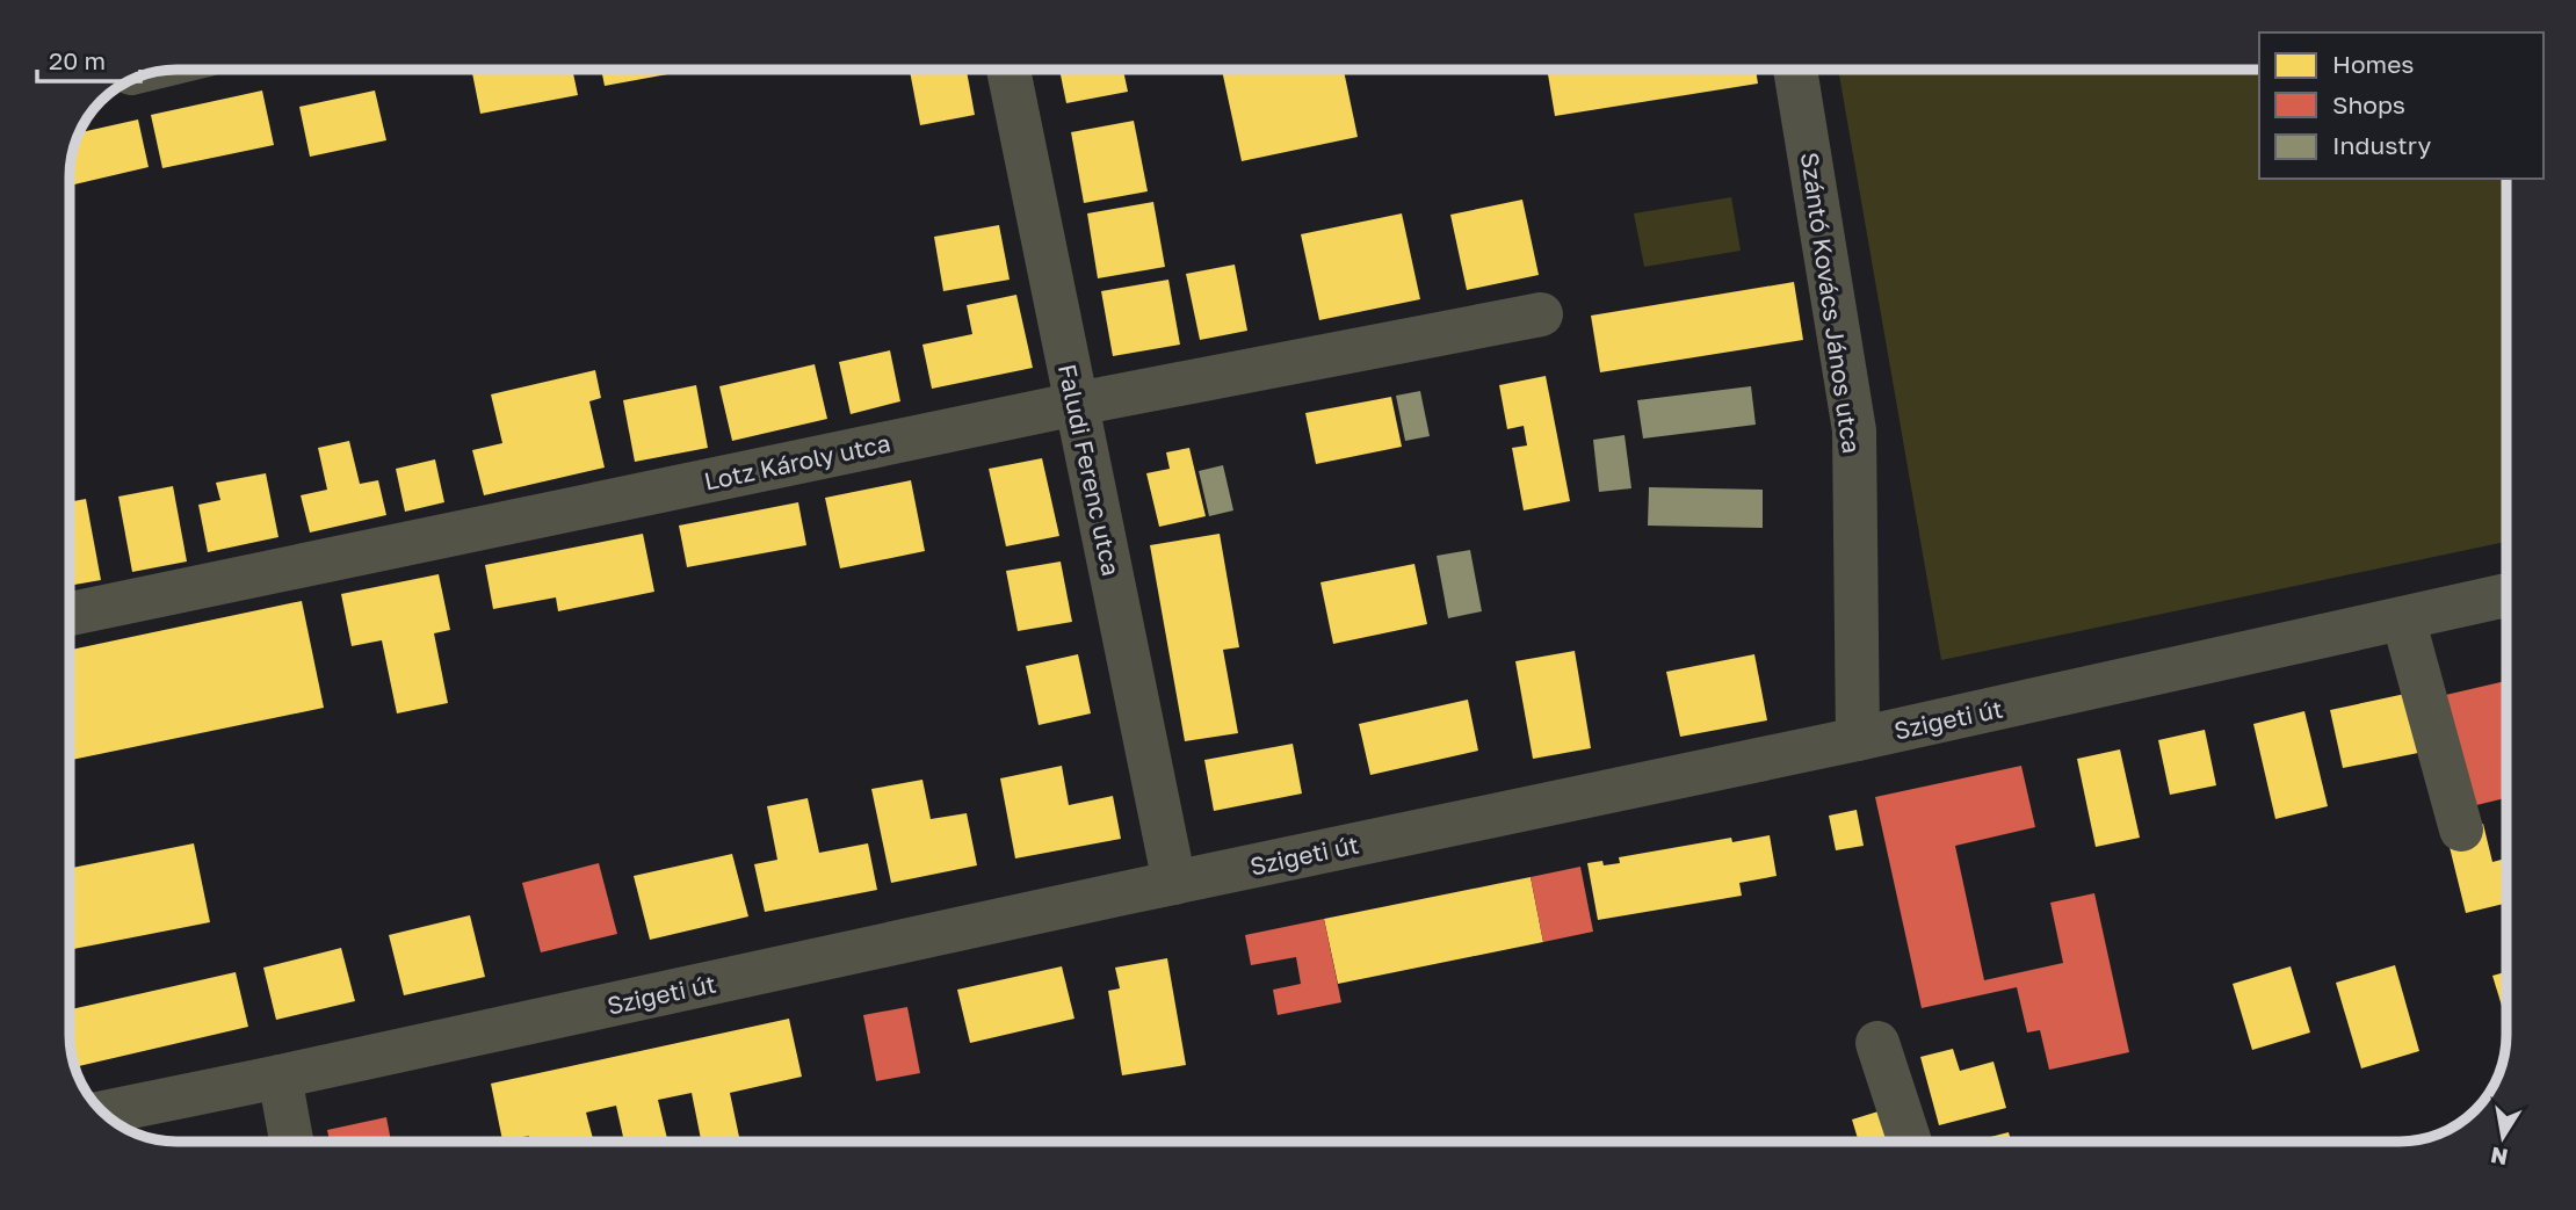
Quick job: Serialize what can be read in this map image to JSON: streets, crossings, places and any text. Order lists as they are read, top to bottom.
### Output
{
  "streets": {
    "street": [
      "Szántó Kovács János utca",
      "Lotz Károly utca",
      "Faludi Ferenc utca",
      "Szigeti út"
    ]
  },
  "crossings": [
    ["Szántó Kovács János utca", "Szigeti út"],
    ["Lotz Károly utca", "Faludi Ferenc utca"],
    ["Faludi Ferenc utca", "Szigeti út"]
  ],
  "legend": ["Homes", "Shops", "Industry"],
  "scale_bar": "20 m",
  "north": "bottom"
}
